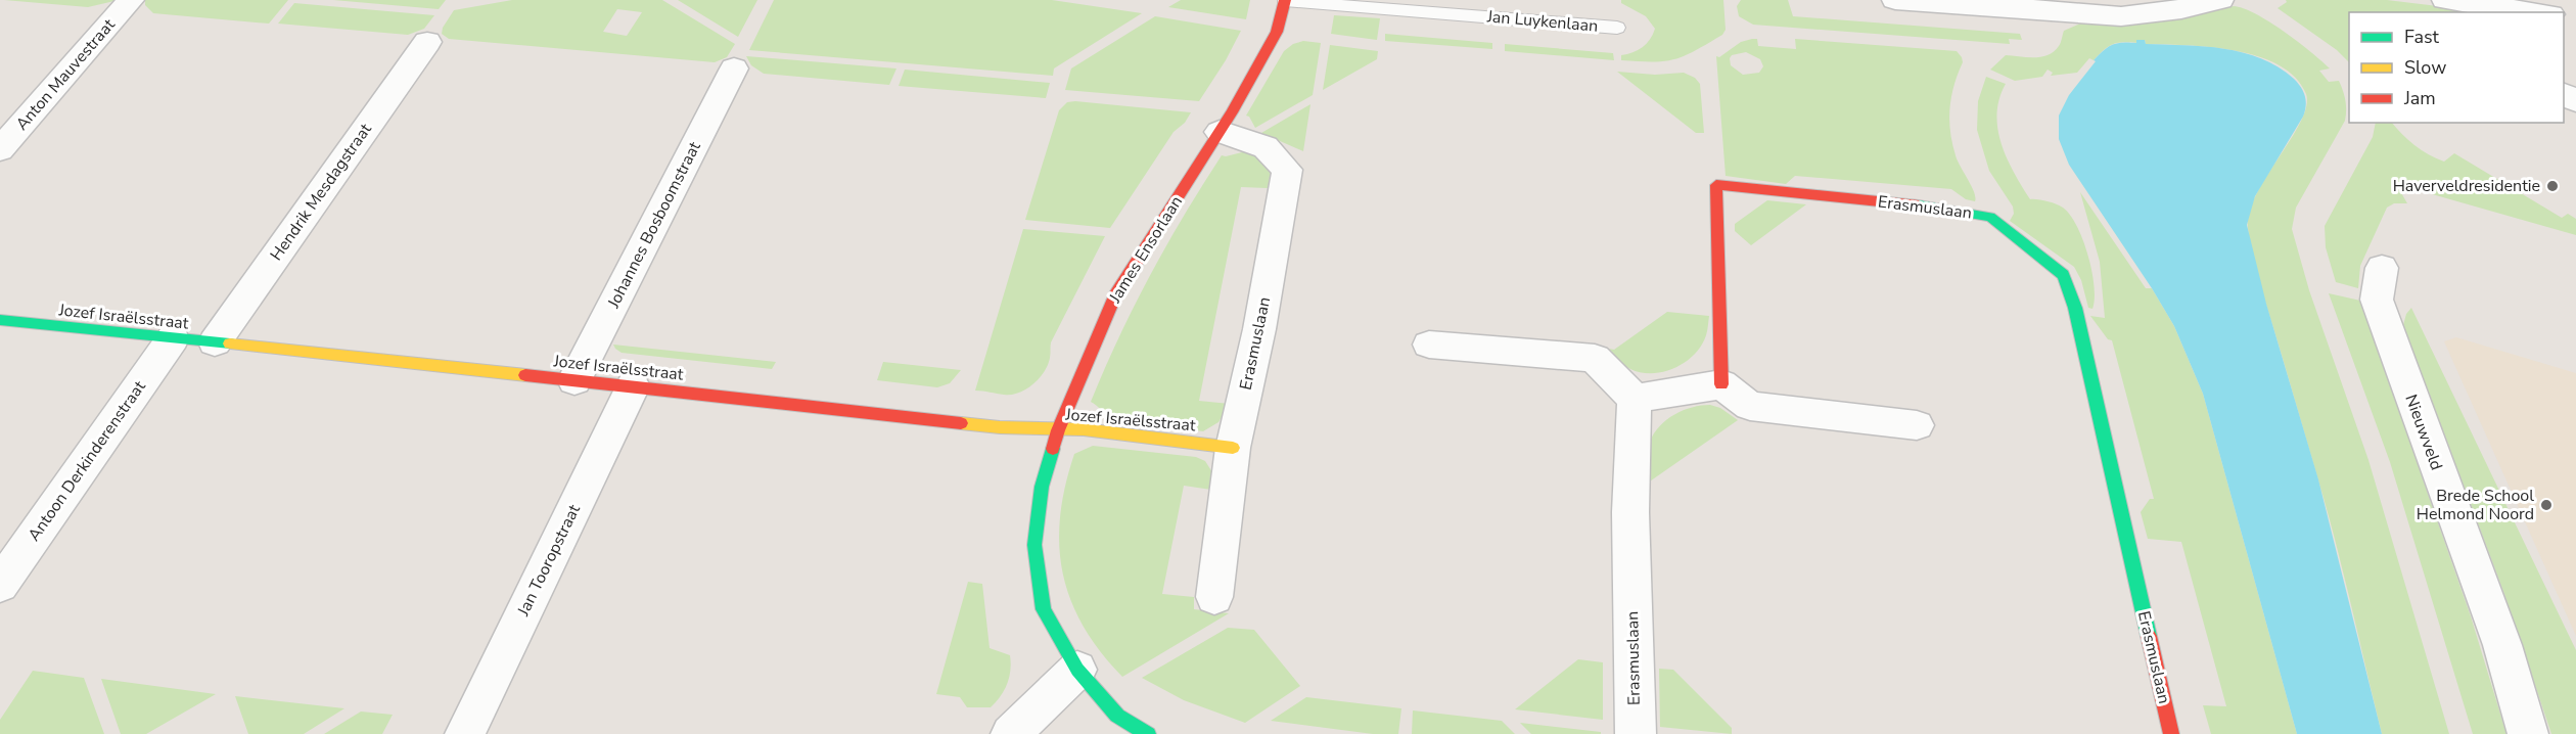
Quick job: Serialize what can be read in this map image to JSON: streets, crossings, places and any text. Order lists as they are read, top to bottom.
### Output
{
  "streets": {
    "street": [
      "Anton Mauvestraat",
      "Hendrik Mesdagstraat",
      "Erasmuslaan",
      "Johannes Bosboomstraat",
      "James Ensorlaan",
      "Jozef Israëlsstraat",
      "Nieuwveld",
      "Antoon Derkinderenstraat",
      "Jan Tooropstraat"
    ],
    "lane": ["Jan Luykenlaan"]
  },
  "crossings": [
    ["Jan Luykenlaan", "James Ensorlaan"],
    ["Hendrik Mesdagstraat", "Jozef Israëlsstraat"],
    ["Erasmuslaan", "James Ensorlaan"],
    ["Erasmuslaan", "Jozef Israëlsstraat"],
    ["Johannes Bosboomstraat", "Jozef Israëlsstraat"],
    ["James Ensorlaan", "Jozef Israëlsstraat"],
    ["Jozef Israëlsstraat", "Antoon Derkinderenstraat"],
    ["Jozef Israëlsstraat", "Jan Tooropstraat"]
  ],
  "places": ["Haverveldresidentie", "Brede School Helmond Noord"],
  "legend": ["Fast", "Slow", "Jam"]
}
